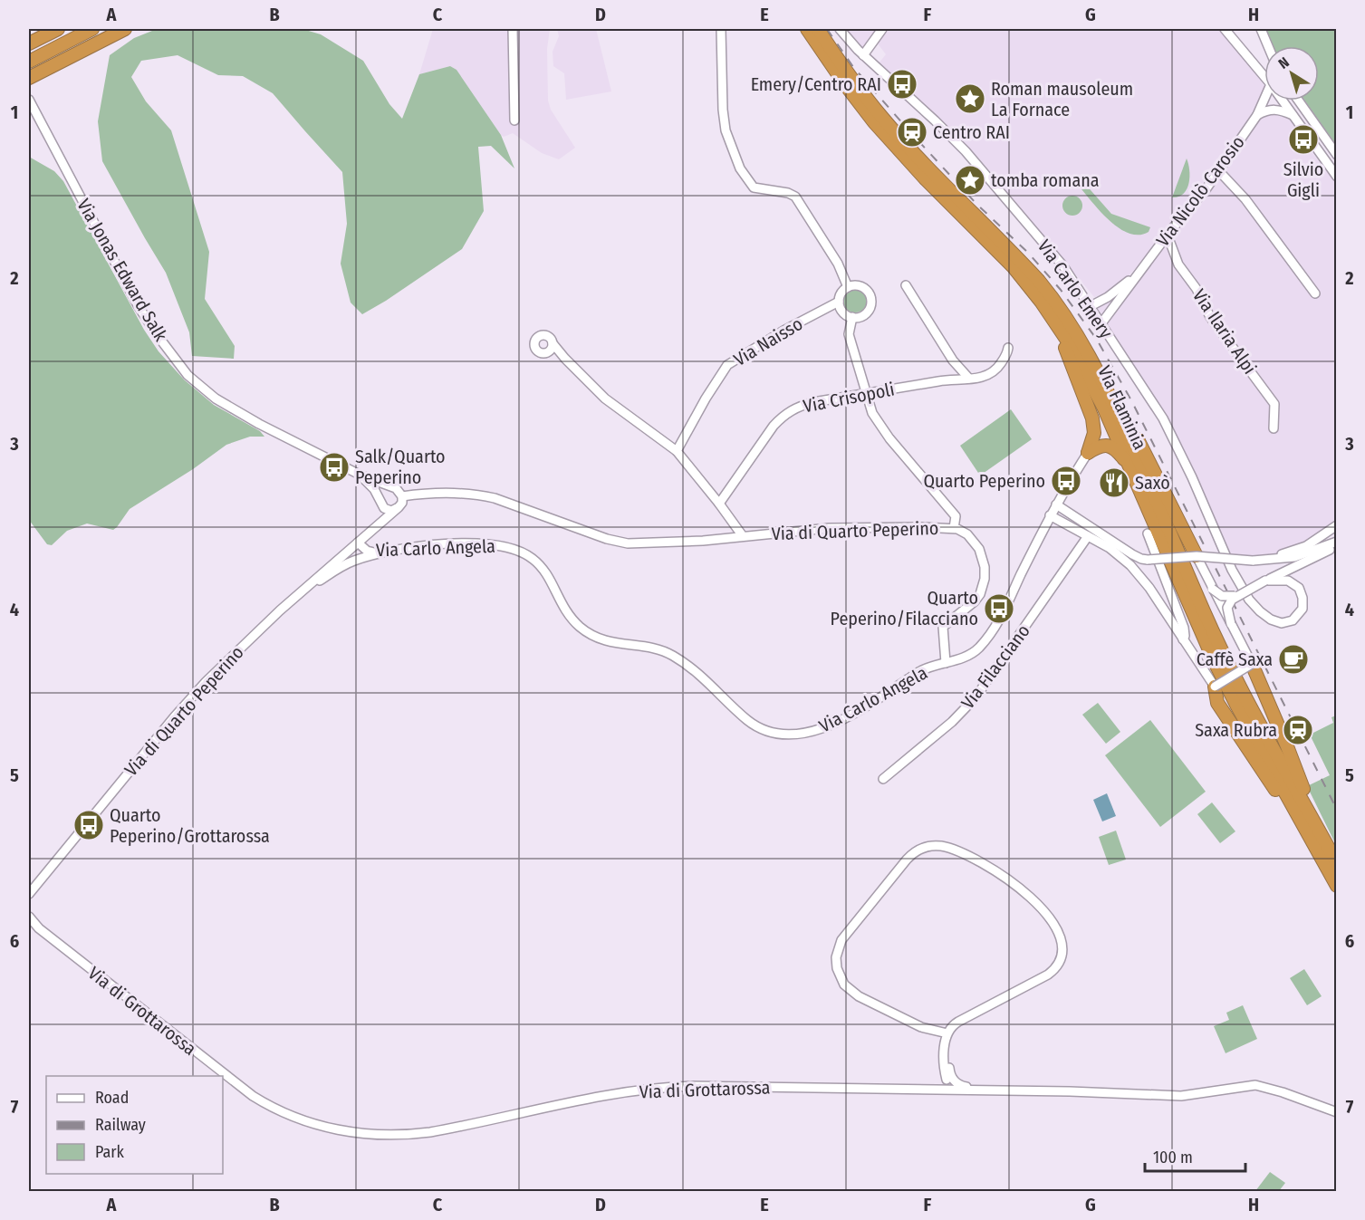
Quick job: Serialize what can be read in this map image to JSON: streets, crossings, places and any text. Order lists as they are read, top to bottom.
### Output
{
  "streets": {
    "highway": ["Via Flaminia"],
    "street": [
      "Via Nicolò Carosio",
      "Via Jonas Edward Salk",
      "Via Carlo Emery",
      "Via Ilaria Alpi",
      "Via Naisso",
      "Via Crisopoli",
      "Via di Quarto Peperino",
      "Via Carlo Angela",
      "Via Filacciano",
      "Via di Grottarossa"
    ]
  },
  "crossings": [
    ["Via Nicolò Carosio", "Via Carlo Emery"],
    ["Via Nicolò Carosio", "Via Ilaria Alpi"],
    ["Via Jonas Edward Salk", "Via di Quarto Peperino"],
    ["Via di Quarto Peperino", "Via Carlo Angela"]
  ],
  "places": {
    "bus stop": [
      "Emery/Centro RAI",
      "Silvio Gigli",
      "Salk/Quarto Peperino",
      "Quarto Peperino",
      "Quarto Peperino/Filacciano",
      "Quarto Peperino/Grottarossa"
    ],
    "place": ["Roman mausoleum La Fornace", "tomba romana"],
    "station": ["Centro RAI", "Saxa Rubra"],
    "restaurant": ["Saxò"],
    "cafe": ["Caffè Saxa"]
  },
  "legend": ["Road", "Railway", "Park"],
  "scale_bar": "100 m",
  "north": "top left",
  "grid": {
    "columns": [
      "A",
      "B",
      "C",
      "D",
      "E",
      "F",
      "G",
      "H"
    ],
    "rows": [
      "1",
      "2",
      "3",
      "4",
      "5",
      "6",
      "7"
    ]
  }
}
